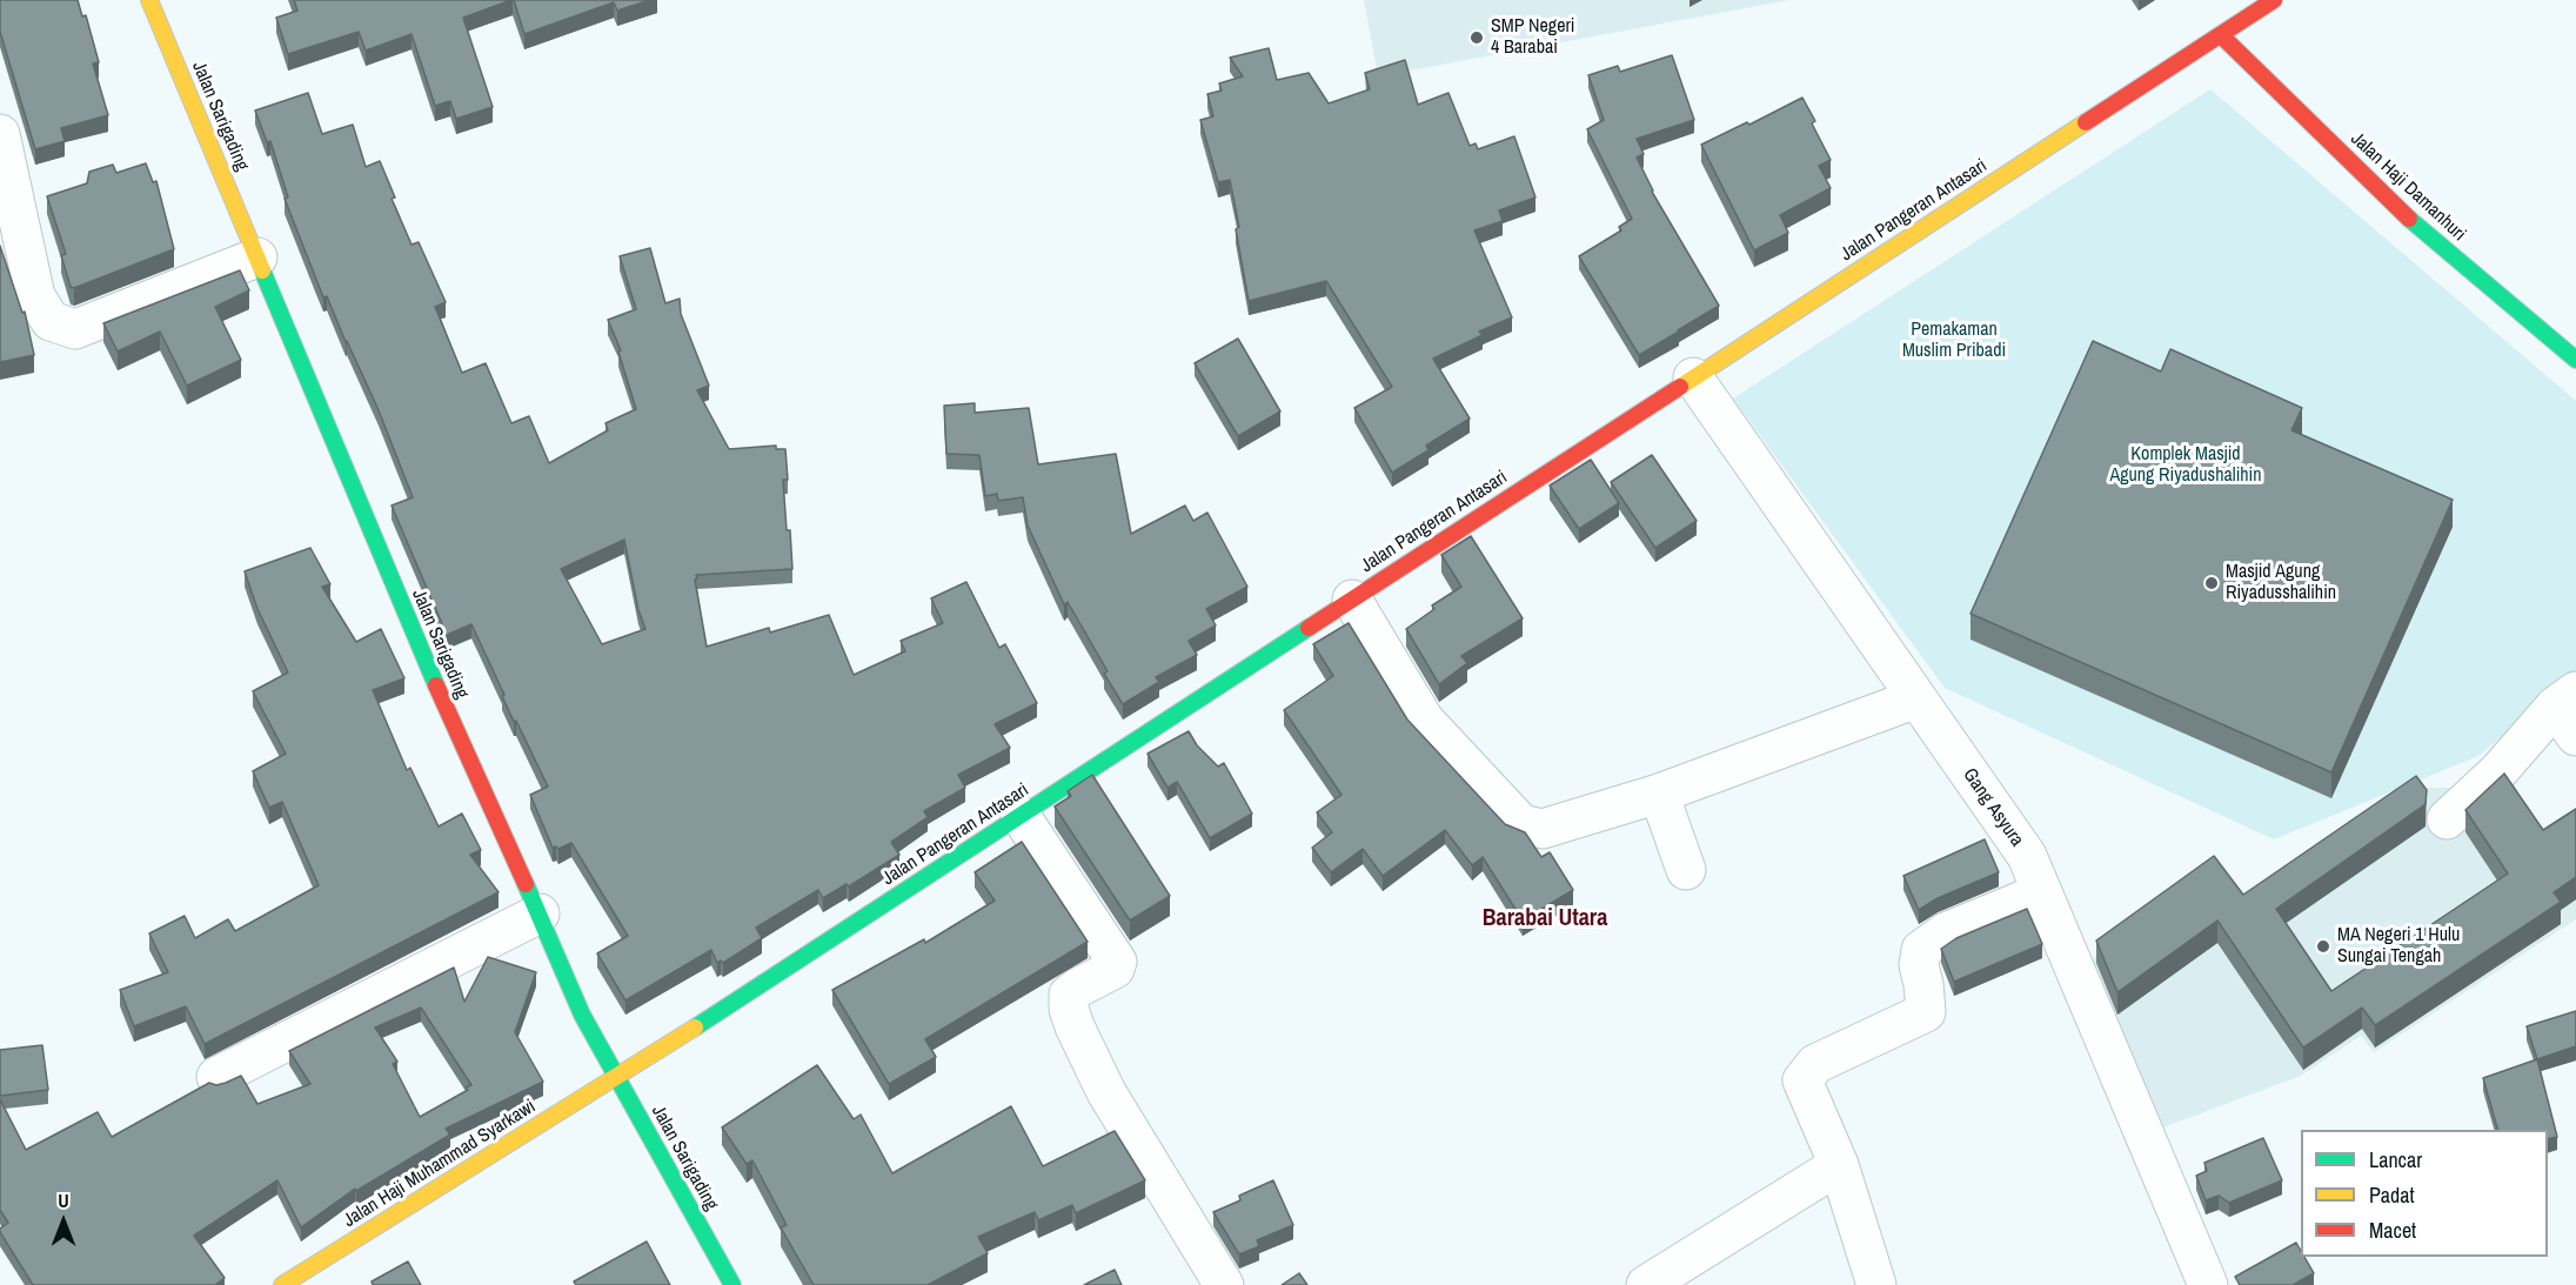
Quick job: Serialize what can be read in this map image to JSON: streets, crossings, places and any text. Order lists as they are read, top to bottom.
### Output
{
  "streets": {
    "main road": [
      "Jalan Sarigading",
      "Jalan Haji Damanhuri",
      "Jalan Pangeran Antasari",
      "Jalan Haji Muhammad Syarkawi"
    ],
    "street": ["Gang Asyura"]
  },
  "crossings": [
    ["Jalan Sarigading", "Jalan Pangeran Antasari"],
    ["Jalan Sarigading", "Jalan Haji Muhammad Syarkawi"],
    ["Jalan Haji Damanhuri", "Jalan Pangeran Antasari"],
    ["Jalan Pangeran Antasari", "Gang Asyura"],
    ["Jalan Pangeran Antasari", "Jalan Haji Muhammad Syarkawi"]
  ],
  "districts": ["Barabai Utara"],
  "parks": ["Pemakaman Muslim Pribadi", "Komplek Masjid Agung Riyadushalihin"],
  "places": ["SMP Negeri 4 Barabai", "Masjid Agung Riyadusshalihin", "MA Negeri 1 Hulu Sungai Tengah"],
  "legend": ["Lancar", "Padat", "Macet"],
  "north": "top"
}
